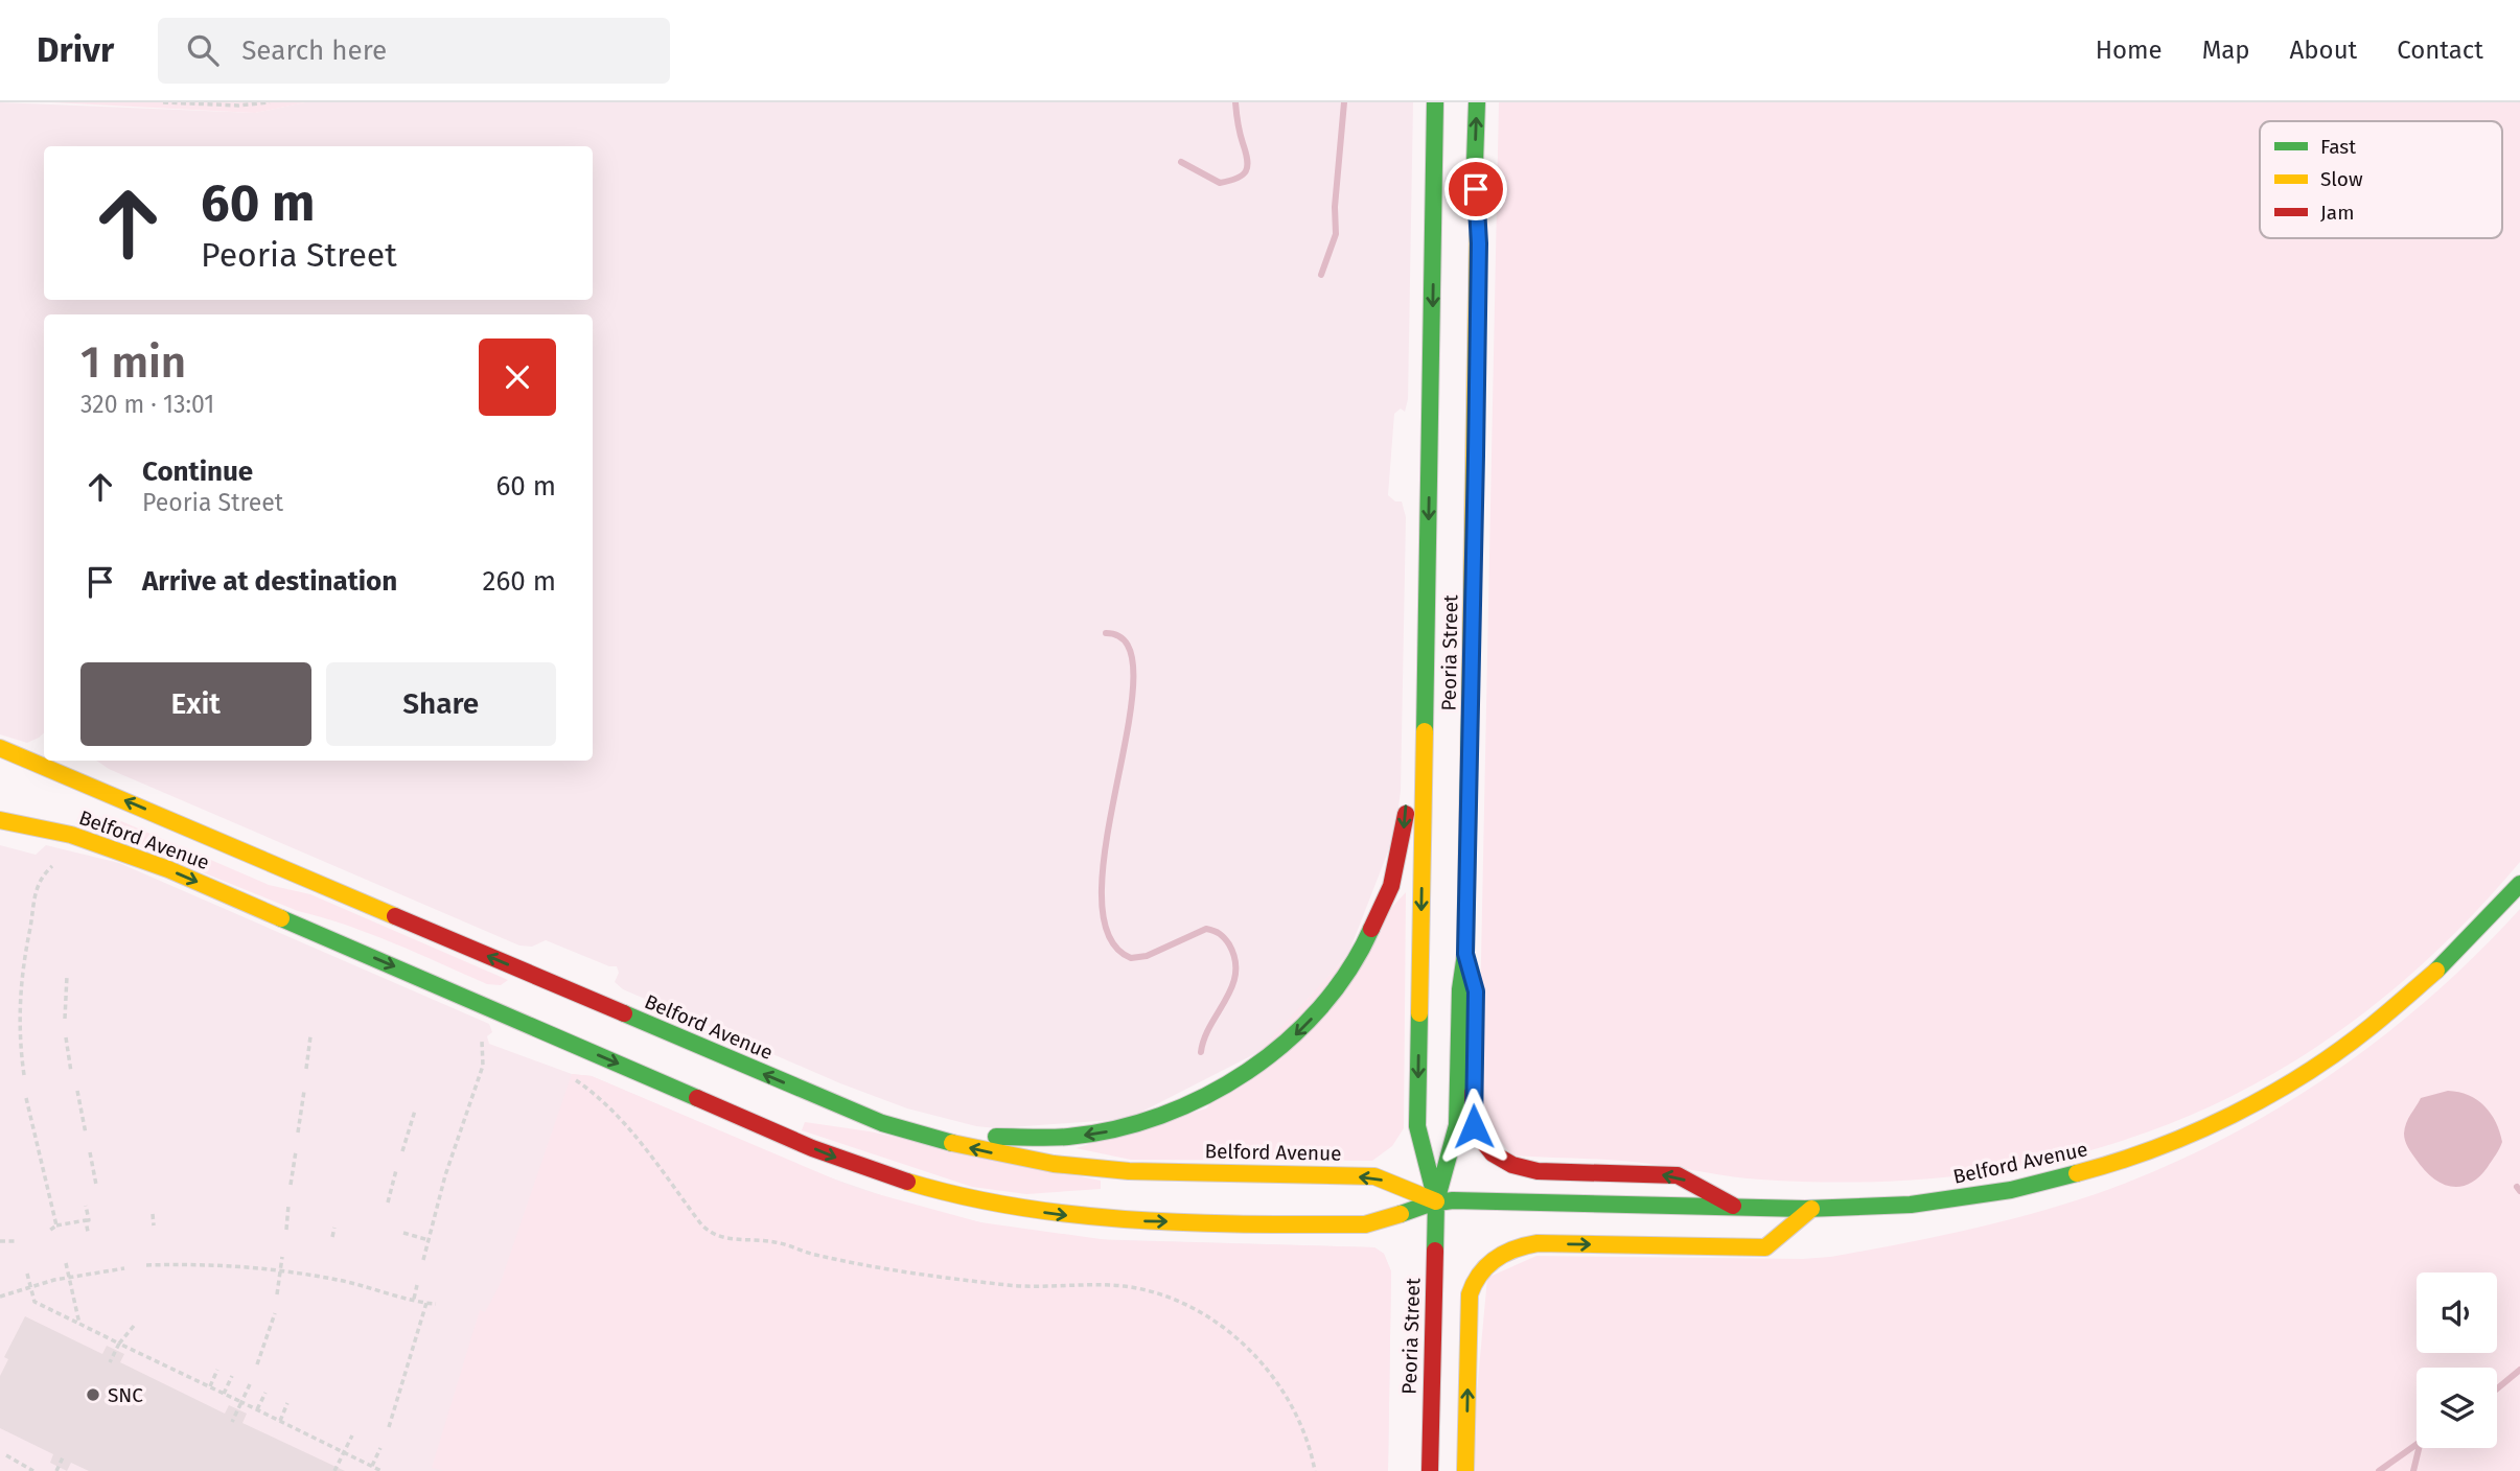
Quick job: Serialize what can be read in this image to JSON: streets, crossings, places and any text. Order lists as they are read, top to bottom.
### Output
{
  "streets": {
    "main road": ["Peoria Street", "Belford Avenue"]
  },
  "crossings": [
    ["Peoria Street", "Belford Avenue"]
  ],
  "places": ["SNC"],
  "legend": ["Fast", "Slow", "Jam"],
  "page": {
    "header": "Drivr",
    "search": "Search here",
    "nav": [
      "Home",
      "Map",
      "About",
      "Contact"
    ],
    "turn": ["60 m", "Peoria Street"],
    "heading": ["1 min", "320 m · 13:01"],
    "list": [
      {
        "name": "Continue",
        "note": "Peoria Street",
        "value": "60 m"
      },
      {
        "name": "Arrive at destination",
        "value": "260 m"
      }
    ],
    "buttons": ["Exit", "Share"]
  }
}
